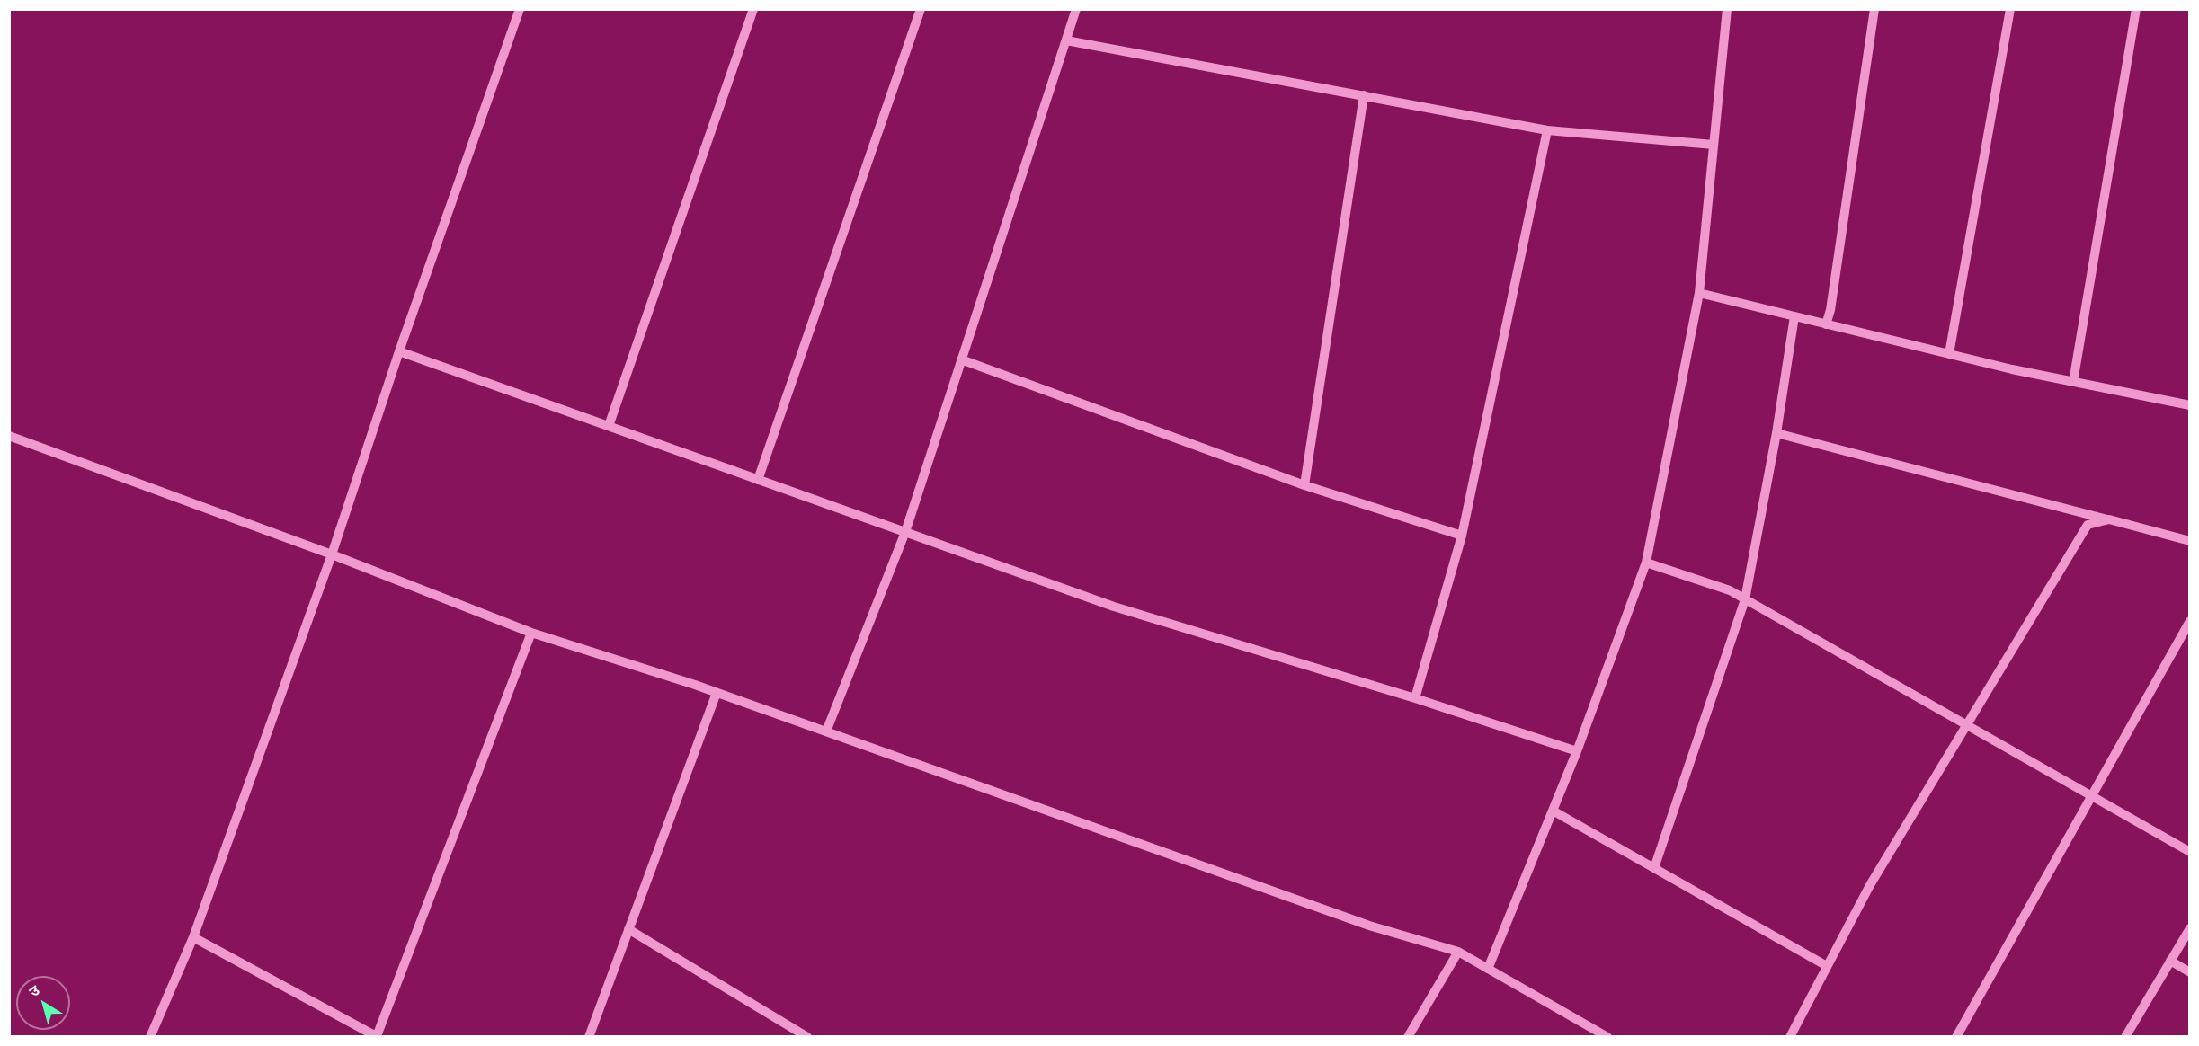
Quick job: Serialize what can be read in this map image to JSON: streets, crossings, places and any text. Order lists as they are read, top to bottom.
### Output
{
  "north": "top left"
}
